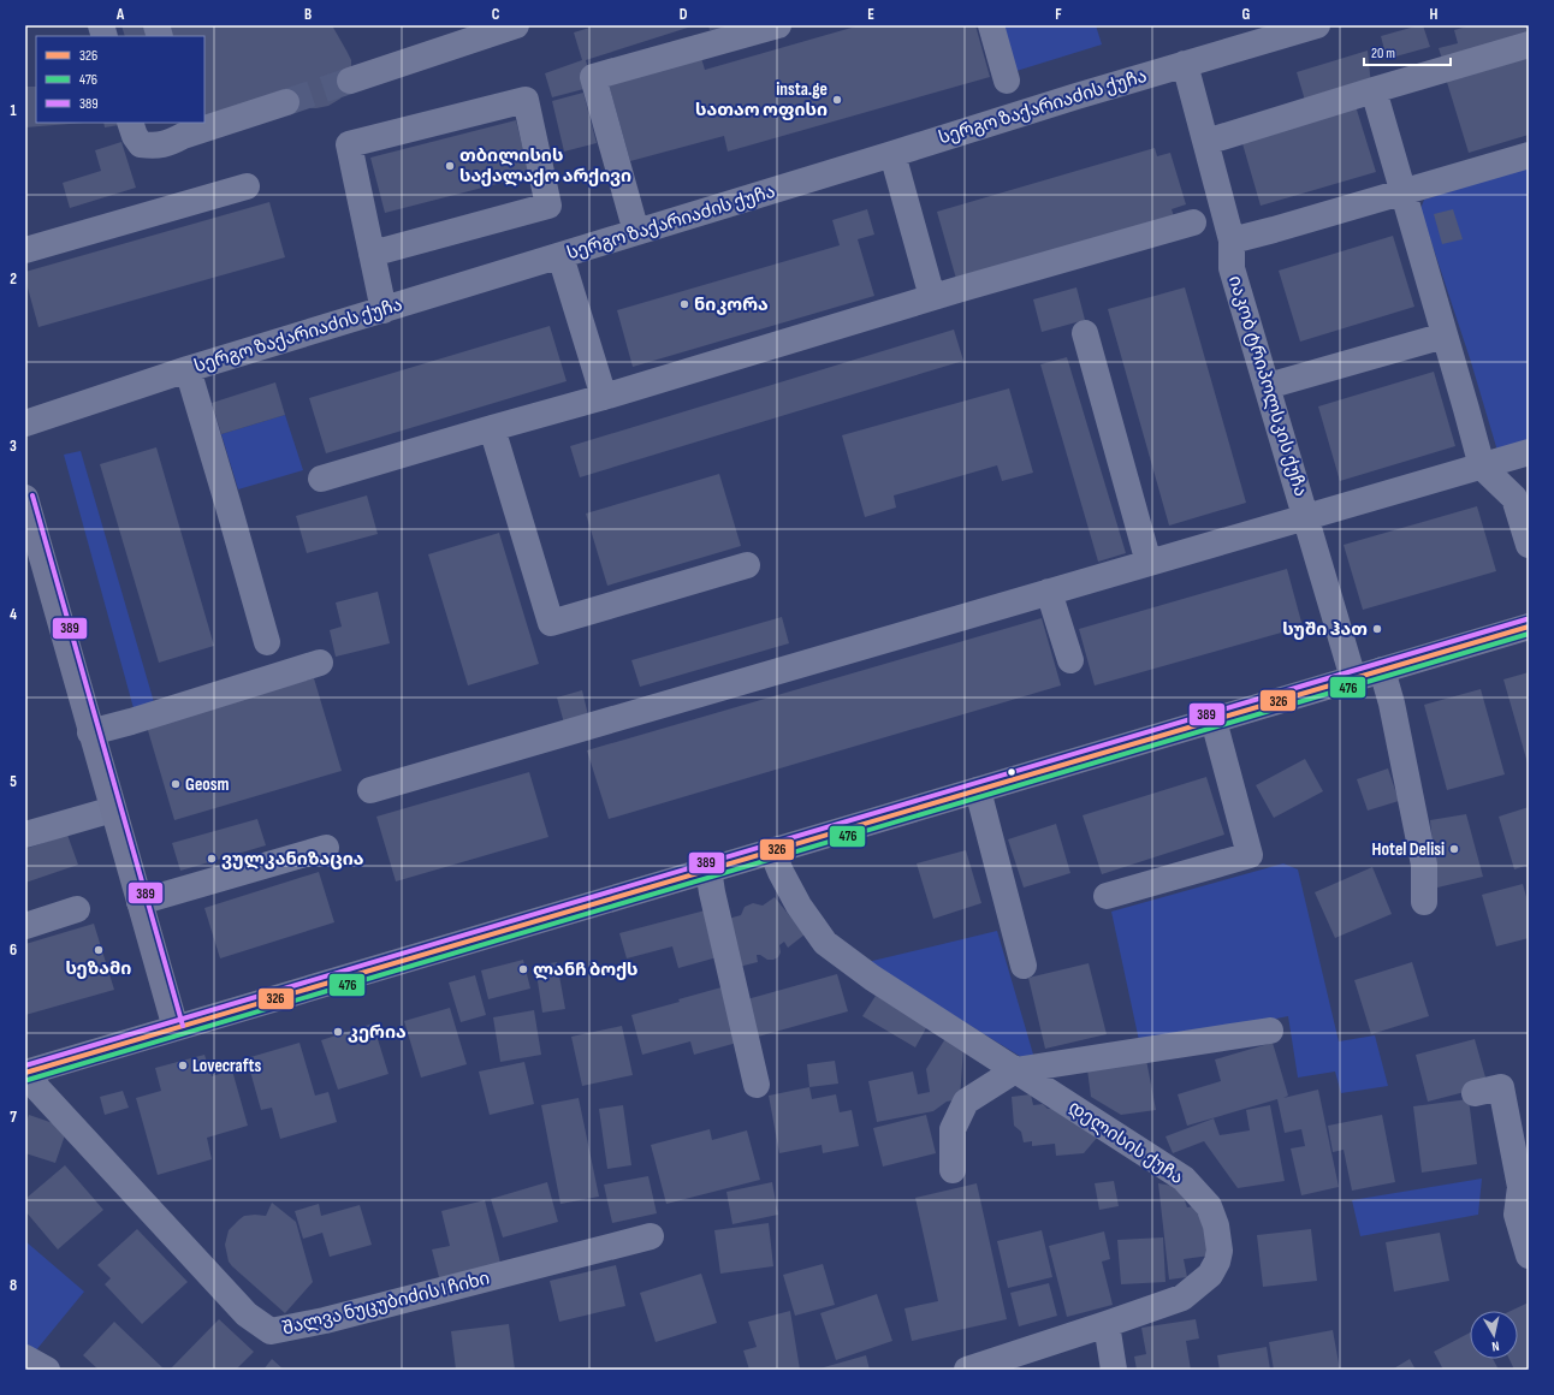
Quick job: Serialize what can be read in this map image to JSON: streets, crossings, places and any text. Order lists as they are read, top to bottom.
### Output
{
  "streets": {
    "street": [
      "სერგო ზაქარიაძის ქუჩა",
      "იაკობ ტრიპოლსკის ქუჩა",
      "დელისის ქუჩა",
      "შალვა ნუცუბიძის I ჩიხი"
    ]
  },
  "crossings": [
    ["სერგო ზაქარიაძის ქუჩა", "იაკობ ტრიპოლსკის ქუჩა"]
  ],
  "places": [
    "insta.ge სათაო ოფისი",
    "თბილისის საქალაქო არქივი",
    "ნიკორა",
    "სუში ჰათ",
    "Geosm",
    "Hotel Delisi",
    "ვულკანიზაცია",
    "სეზამი",
    "ლანჩ ბოქს",
    "კერია",
    "Lovecrafts"
  ],
  "lines": ["transit line 389", "transit line 326", "transit line 476"],
  "legend": ["326", "476", "389"],
  "scale_bar": "20 m",
  "north": "bottom",
  "grid": {
    "columns": [
      "A",
      "B",
      "C",
      "D",
      "E",
      "F",
      "G",
      "H"
    ],
    "rows": [
      "1",
      "2",
      "3",
      "4",
      "5",
      "6",
      "7",
      "8"
    ]
  }
}
